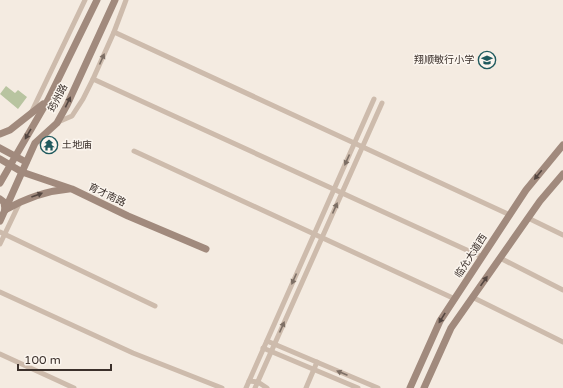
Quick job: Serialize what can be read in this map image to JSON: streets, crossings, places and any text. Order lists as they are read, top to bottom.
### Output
{
  "streets": {
    "main road": ["筠州路", "育才南路", "临允大道西"]
  },
  "crossings": [
    ["筠州路", "育才南路"]
  ],
  "places": {
    "school or university": ["翔顺敏行小学"],
    "temple": ["土地庙"]
  },
  "scale_bar": "100 m"
}
